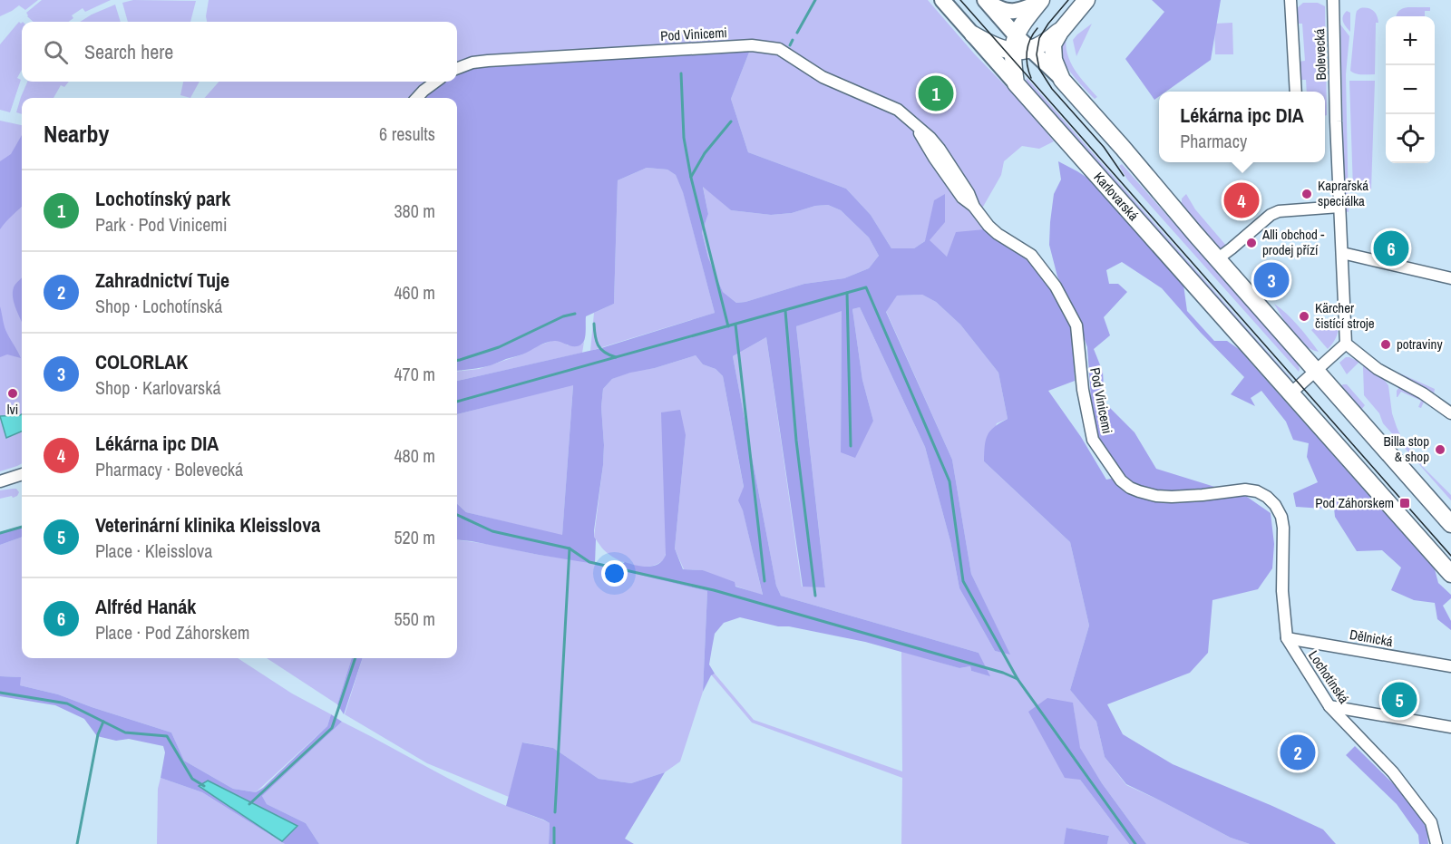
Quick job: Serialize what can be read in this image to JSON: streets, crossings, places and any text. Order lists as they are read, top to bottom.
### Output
{
  "streets": {
    "main road": ["Karlovarská"],
    "street": [
      "Pod Vinicemi",
      "Bolevecká",
      "Dělnická",
      "Lochotínská"
    ]
  },
  "crossings": [
    ["Pod Vinicemi", "Lochotínská"],
    ["Dělnická", "Lochotínská"]
  ],
  "places": {
    "other": [
      "Kaprařská speciálka",
      "Alli obchod - prodej přízí",
      "Kärcher čistící stroje",
      "potraviny",
      "lvi",
      "Billa stop & shop"
    ],
    "transit": ["Pod Záhorskem"]
  },
  "page": {
    "map_buttons": ["+", "−"],
    "search": "Search here",
    "pins": [
      "1",
      "4",
      "6",
      "3",
      "5",
      "2"
    ],
    "popup": ["Lékárna ipc DIA", "Pharmacy"],
    "heading": ["Nearby", "6 results"],
    "list": [
      {
        "mark": "1",
        "name": "Lochotínský park",
        "note": "Park · Pod Vinicemi",
        "value": "380 m"
      },
      {
        "mark": "2",
        "name": "Zahradnictví Tuje",
        "note": "Shop · Lochotínská",
        "value": "460 m"
      },
      {
        "mark": "3",
        "name": "COLORLAK",
        "note": "Shop · Karlovarská",
        "value": "470 m"
      },
      {
        "mark": "4",
        "name": "Lékárna ipc DIA",
        "note": "Pharmacy · Bolevecká",
        "value": "480 m"
      },
      {
        "mark": "5",
        "name": "Veterinární klinika Kleisslova",
        "note": "Place · Kleisslova",
        "value": "520 m"
      },
      {
        "mark": "6",
        "name": "Alfréd Hanák",
        "note": "Place · Pod Záhorskem",
        "value": "550 m"
      }
    ]
  }
}
